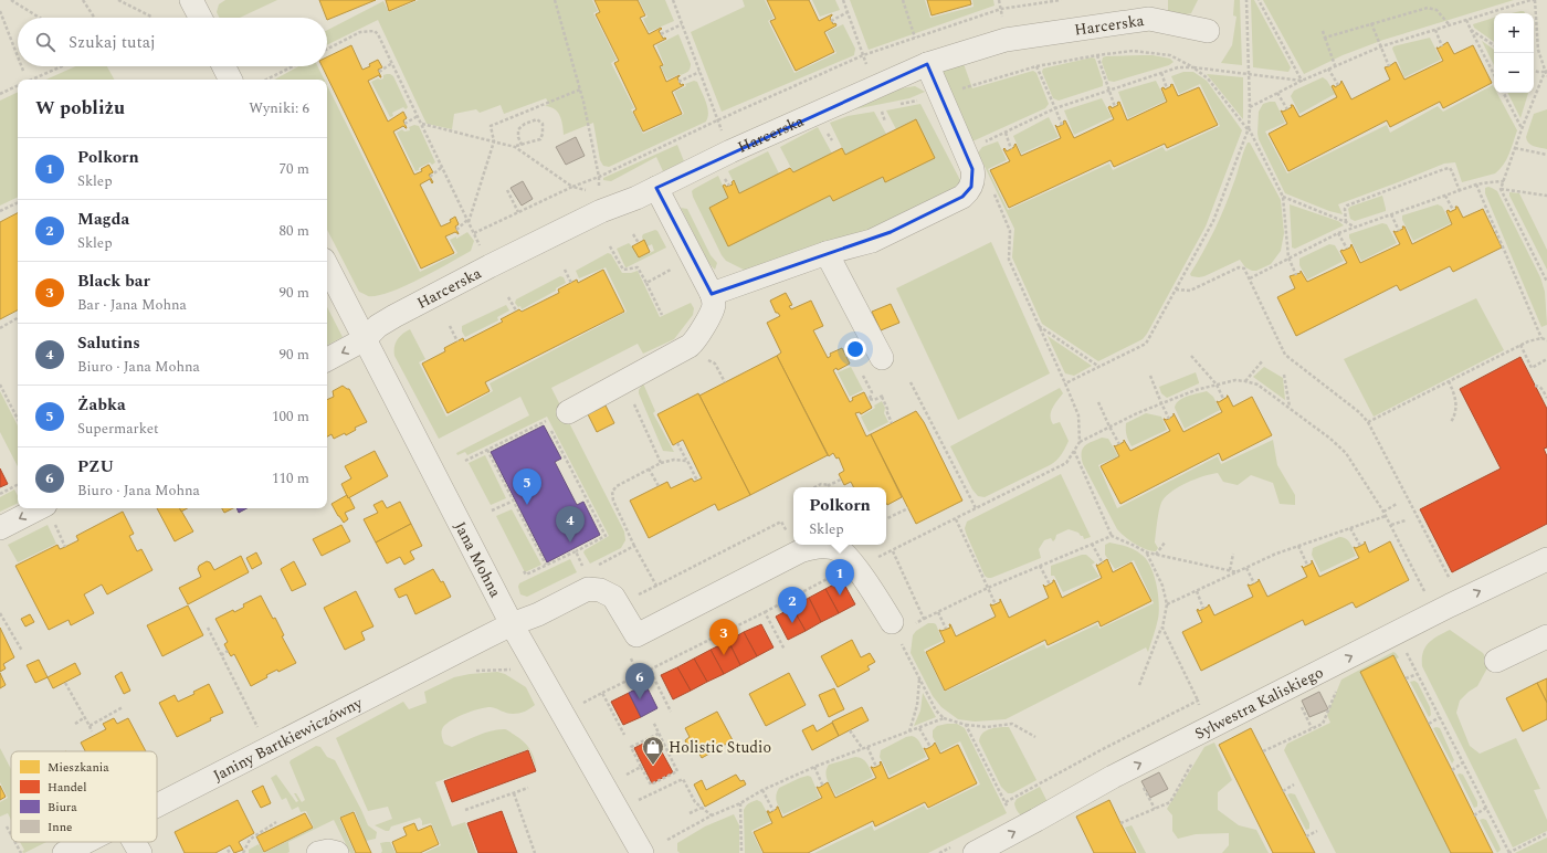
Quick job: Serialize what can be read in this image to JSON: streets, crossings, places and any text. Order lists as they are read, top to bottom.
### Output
{
  "streets": {
    "street": [
      "Harcerska",
      "Jana Mohna",
      "Sylwestra Kaliskiego",
      "Janiny Bartkiewiczówny"
    ]
  },
  "crossings": [
    ["Harcerska", "Jana Mohna"],
    ["Jana Mohna", "Janiny Bartkiewiczówny"]
  ],
  "one_way": ["Sylwestra Kaliskiego"],
  "places": {
    "shop": ["Holistic Studio"]
  },
  "legend": [
    "Mieszkania",
    "Handel",
    "Biura",
    "Inne"
  ],
  "page": {
    "map_buttons": ["+", "−"],
    "search": "Szukaj tutaj",
    "heading": ["W pobliżu", "Wyniki: 6"],
    "list": [
      {
        "mark": "1",
        "name": "Polkorn",
        "note": "Sklep",
        "value": "70 m"
      },
      {
        "mark": "2",
        "name": "Magda",
        "note": "Sklep",
        "value": "80 m"
      },
      {
        "mark": "3",
        "name": "Black bar",
        "note": "Bar · Jana Mohna",
        "value": "90 m"
      },
      {
        "mark": "4",
        "name": "Salutins",
        "note": "Biuro · Jana Mohna",
        "value": "90 m"
      },
      {
        "mark": "5",
        "name": "Żabka",
        "note": "Supermarket",
        "value": "100 m"
      },
      {
        "mark": "6",
        "name": "PZU",
        "note": "Biuro · Jana Mohna",
        "value": "110 m"
      }
    ],
    "pins": [
      "5",
      "4",
      "1",
      "2",
      "3",
      "6"
    ],
    "popup": ["Polkorn", "Sklep"]
  }
}
